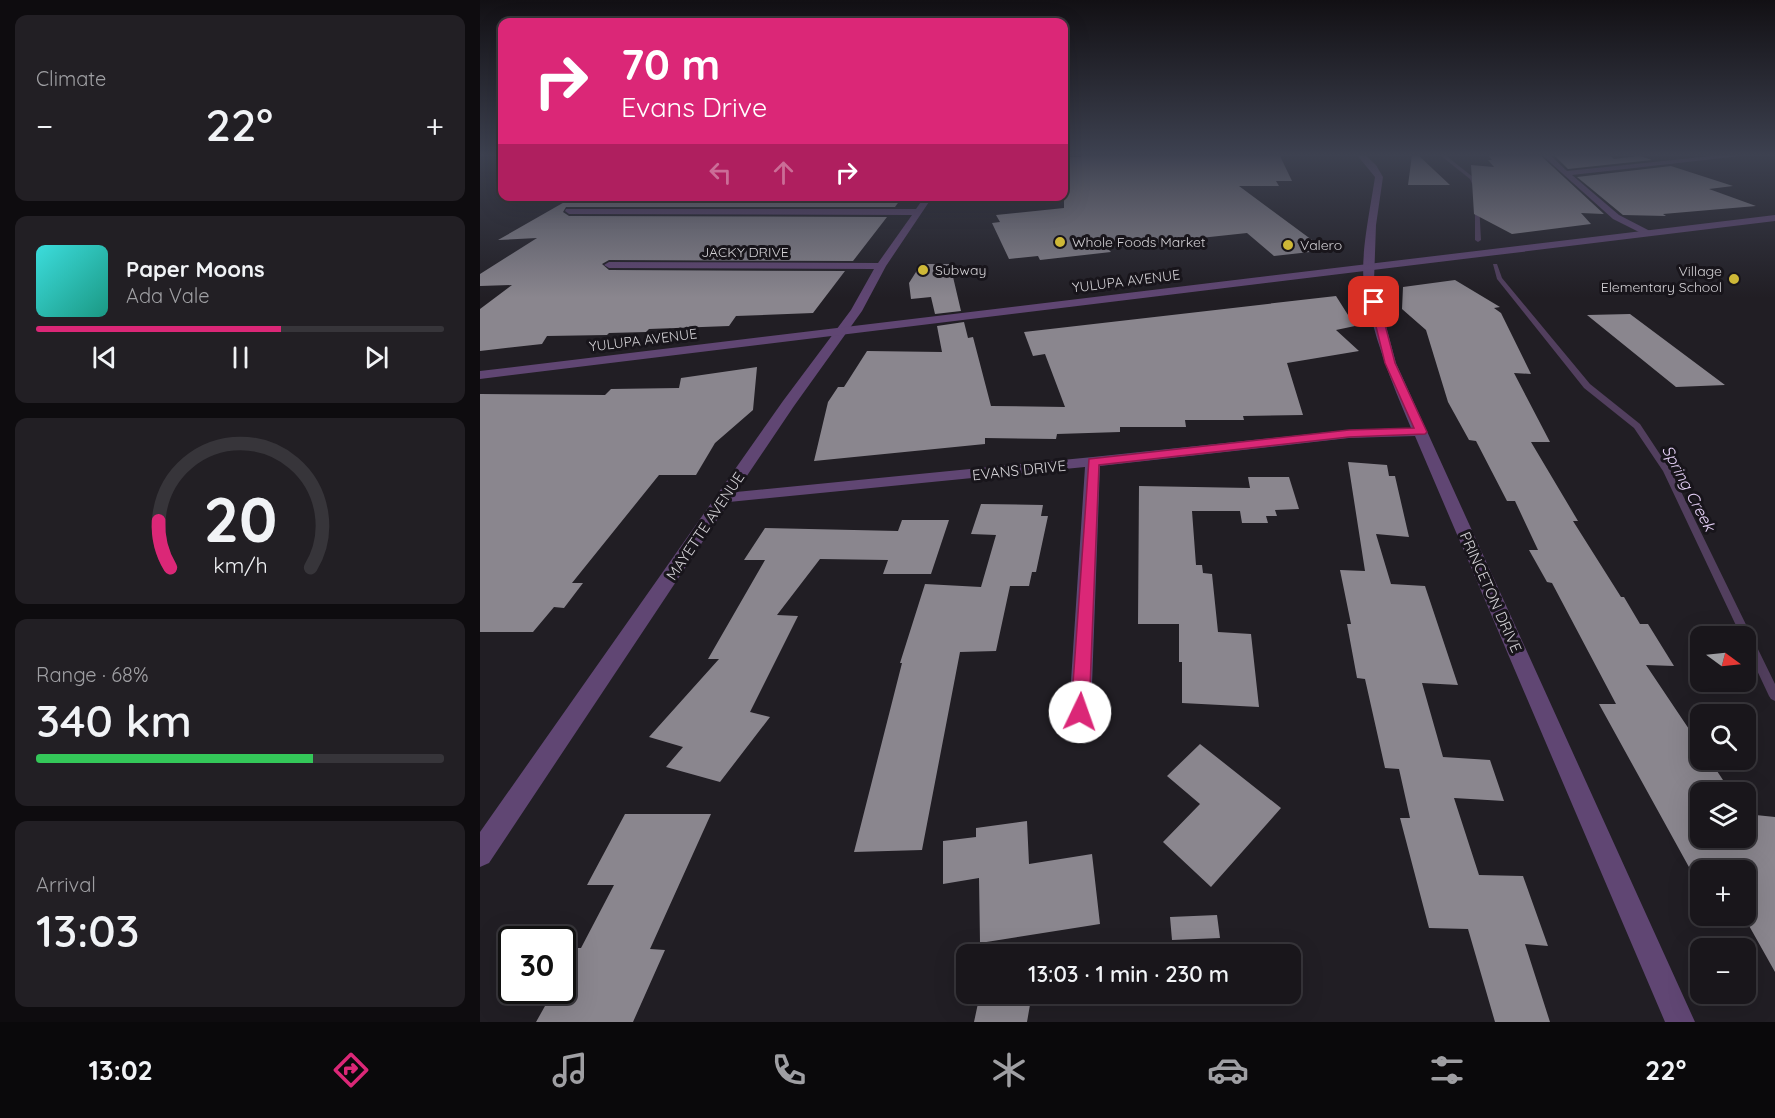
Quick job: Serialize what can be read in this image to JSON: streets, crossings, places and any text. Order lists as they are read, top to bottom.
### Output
{
  "streets": {
    "street": [
      "JACKY DRIVE",
      "YULUPA AVENUE",
      "EVANS DRIVE",
      "MAYETTE AVENUE",
      "PRINCETON DRIVE"
    ]
  },
  "crossings": [
    ["JACKY DRIVE", "MAYETTE AVENUE"],
    ["YULUPA AVENUE", "MAYETTE AVENUE"],
    ["YULUPA AVENUE", "PRINCETON DRIVE"],
    ["EVANS DRIVE", "MAYETTE AVENUE"],
    ["EVANS DRIVE", "PRINCETON DRIVE"]
  ],
  "water": ["Spring Creek"],
  "places": [
    "Whole Foods Market",
    "Valero",
    "Subway",
    "Village Elementary School"
  ],
  "north": "right",
  "page": {
    "tile": [
      "Climate",
      ["Range · 68%", "340 km"],
      ["Arrival", "13:03"]
    ],
    "turn": ["70 m", "Evans Drive"],
    "heat": ["−", "22°", "+"],
    "song": ["Paper Moons", "Ada Vale"],
    "map_buttons": ["+", "−"],
    "limit": "30",
    "trip": "13:03 · 1 min · 230 m",
    "tabs": ["13:02", "22°"],
    "gauge": ["20", "km/h"]
  }
}
